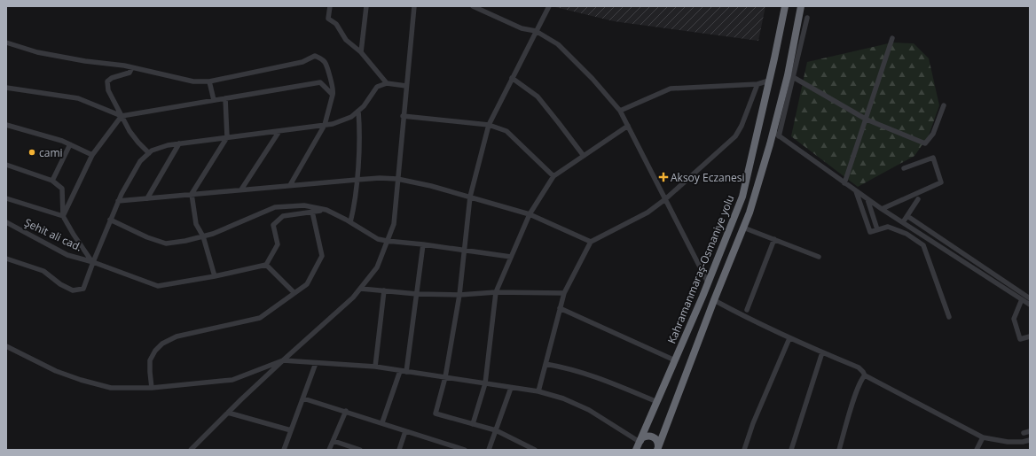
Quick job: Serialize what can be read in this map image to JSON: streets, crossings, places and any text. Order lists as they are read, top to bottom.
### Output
{
  "streets": {
    "highway": ["Kahramanmaraş-Osmaniye yolu"],
    "street": ["Şehit ali cad."]
  },
  "places": {
    "other": ["cami"],
    "health": ["Aksoy Eczanesi"]
  }
}
